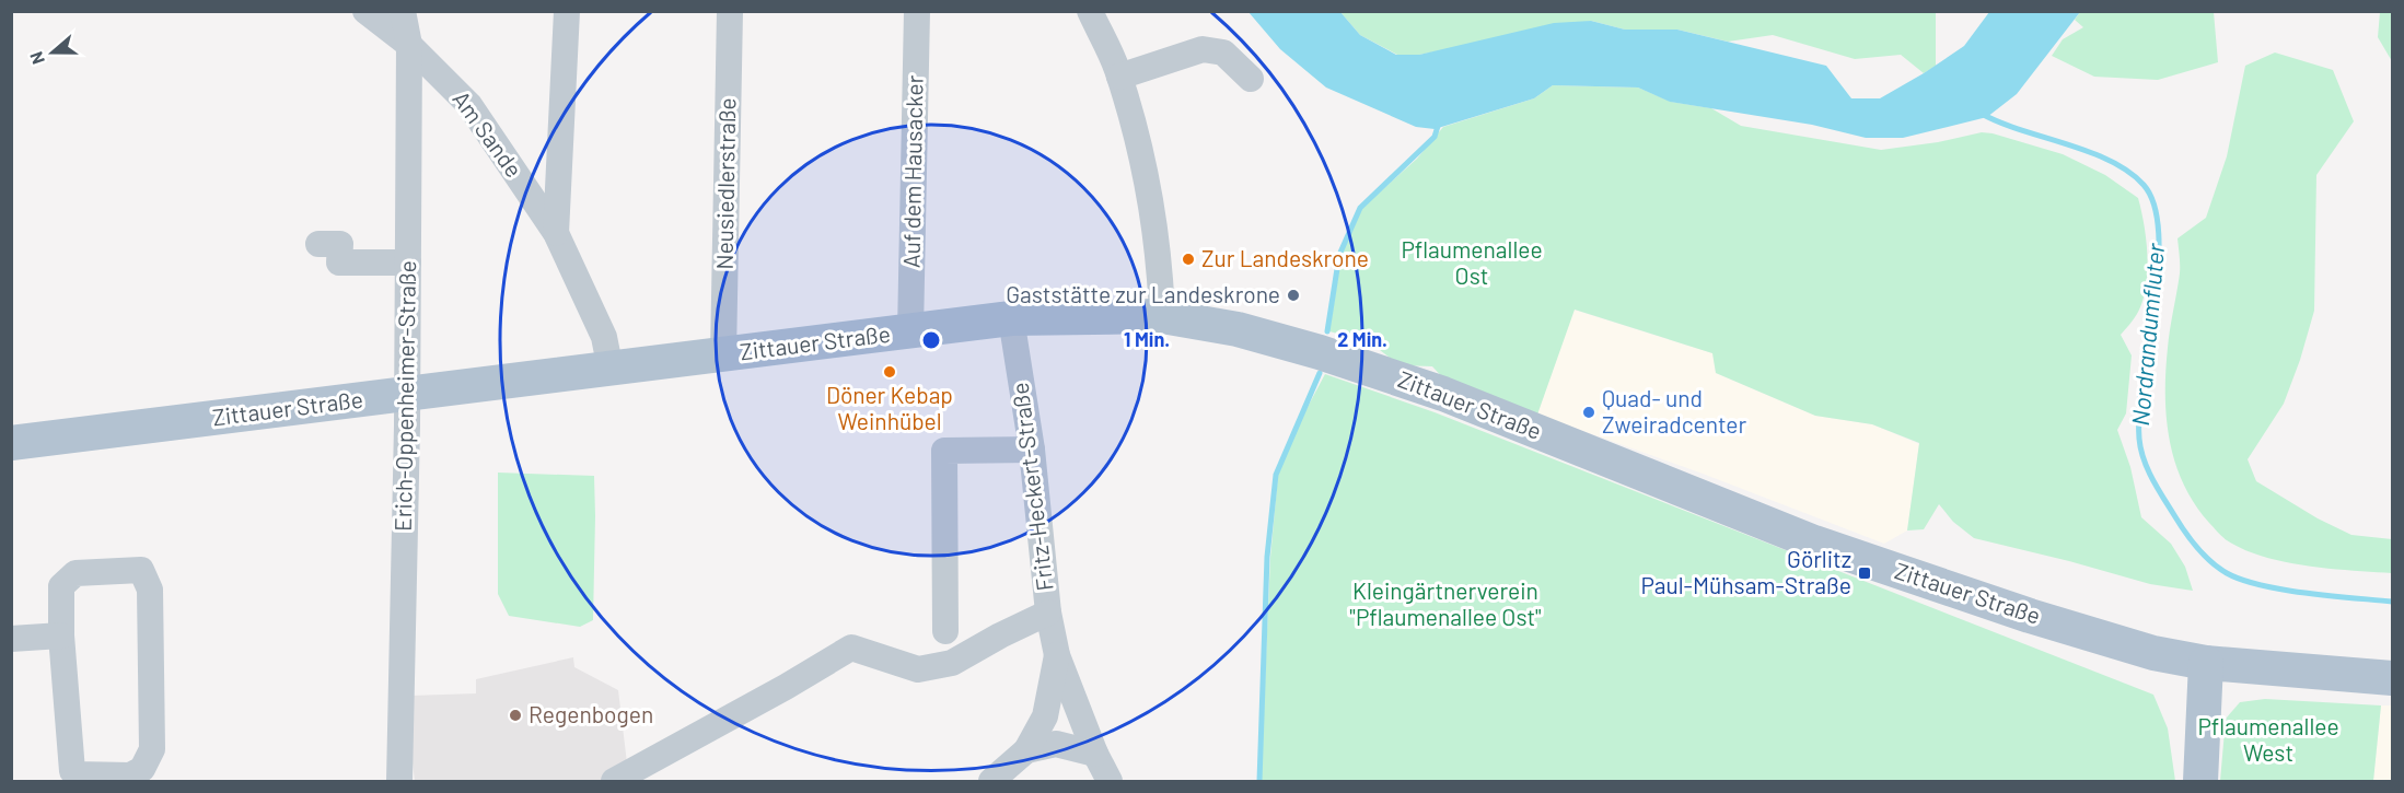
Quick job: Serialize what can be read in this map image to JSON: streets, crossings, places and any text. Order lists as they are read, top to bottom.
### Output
{
  "streets": {
    "main road": ["Zittauer Straße"],
    "street": [
      "Am Sande",
      "Auf dem Hausacker",
      "Neusiedlerstraße",
      "Erich-Oppenheimer-Straße",
      "Fritz-Heckert-Straße"
    ]
  },
  "crossings": [
    ["Am Sande", "Zittauer Straße"],
    ["Am Sande", "Erich-Oppenheimer-Straße"],
    ["Auf dem Hausacker", "Zittauer Straße"],
    ["Neusiedlerstraße", "Zittauer Straße"],
    ["Zittauer Straße", "Erich-Oppenheimer-Straße"],
    ["Zittauer Straße", "Fritz-Heckert-Straße"]
  ],
  "water": ["Nordrandumfluter"],
  "parks": ["Pflaumenallee Ost", "Kleingärtnerverein \"Pflaumenallee Ost\"", "Pflaumenallee West"],
  "places": {
    "other": [
      "Zur Landeskrone",
      "Gaststätte zur Landeskrone",
      "Döner Kebap Weinhübel",
      "Quad- und Zweiradcenter",
      "Regenbogen"
    ],
    "transit": ["Görlitz Paul-Mühsam-Straße"]
  },
  "north": "left",
  "rings": ["1 Min.", "2 Min."]
}
